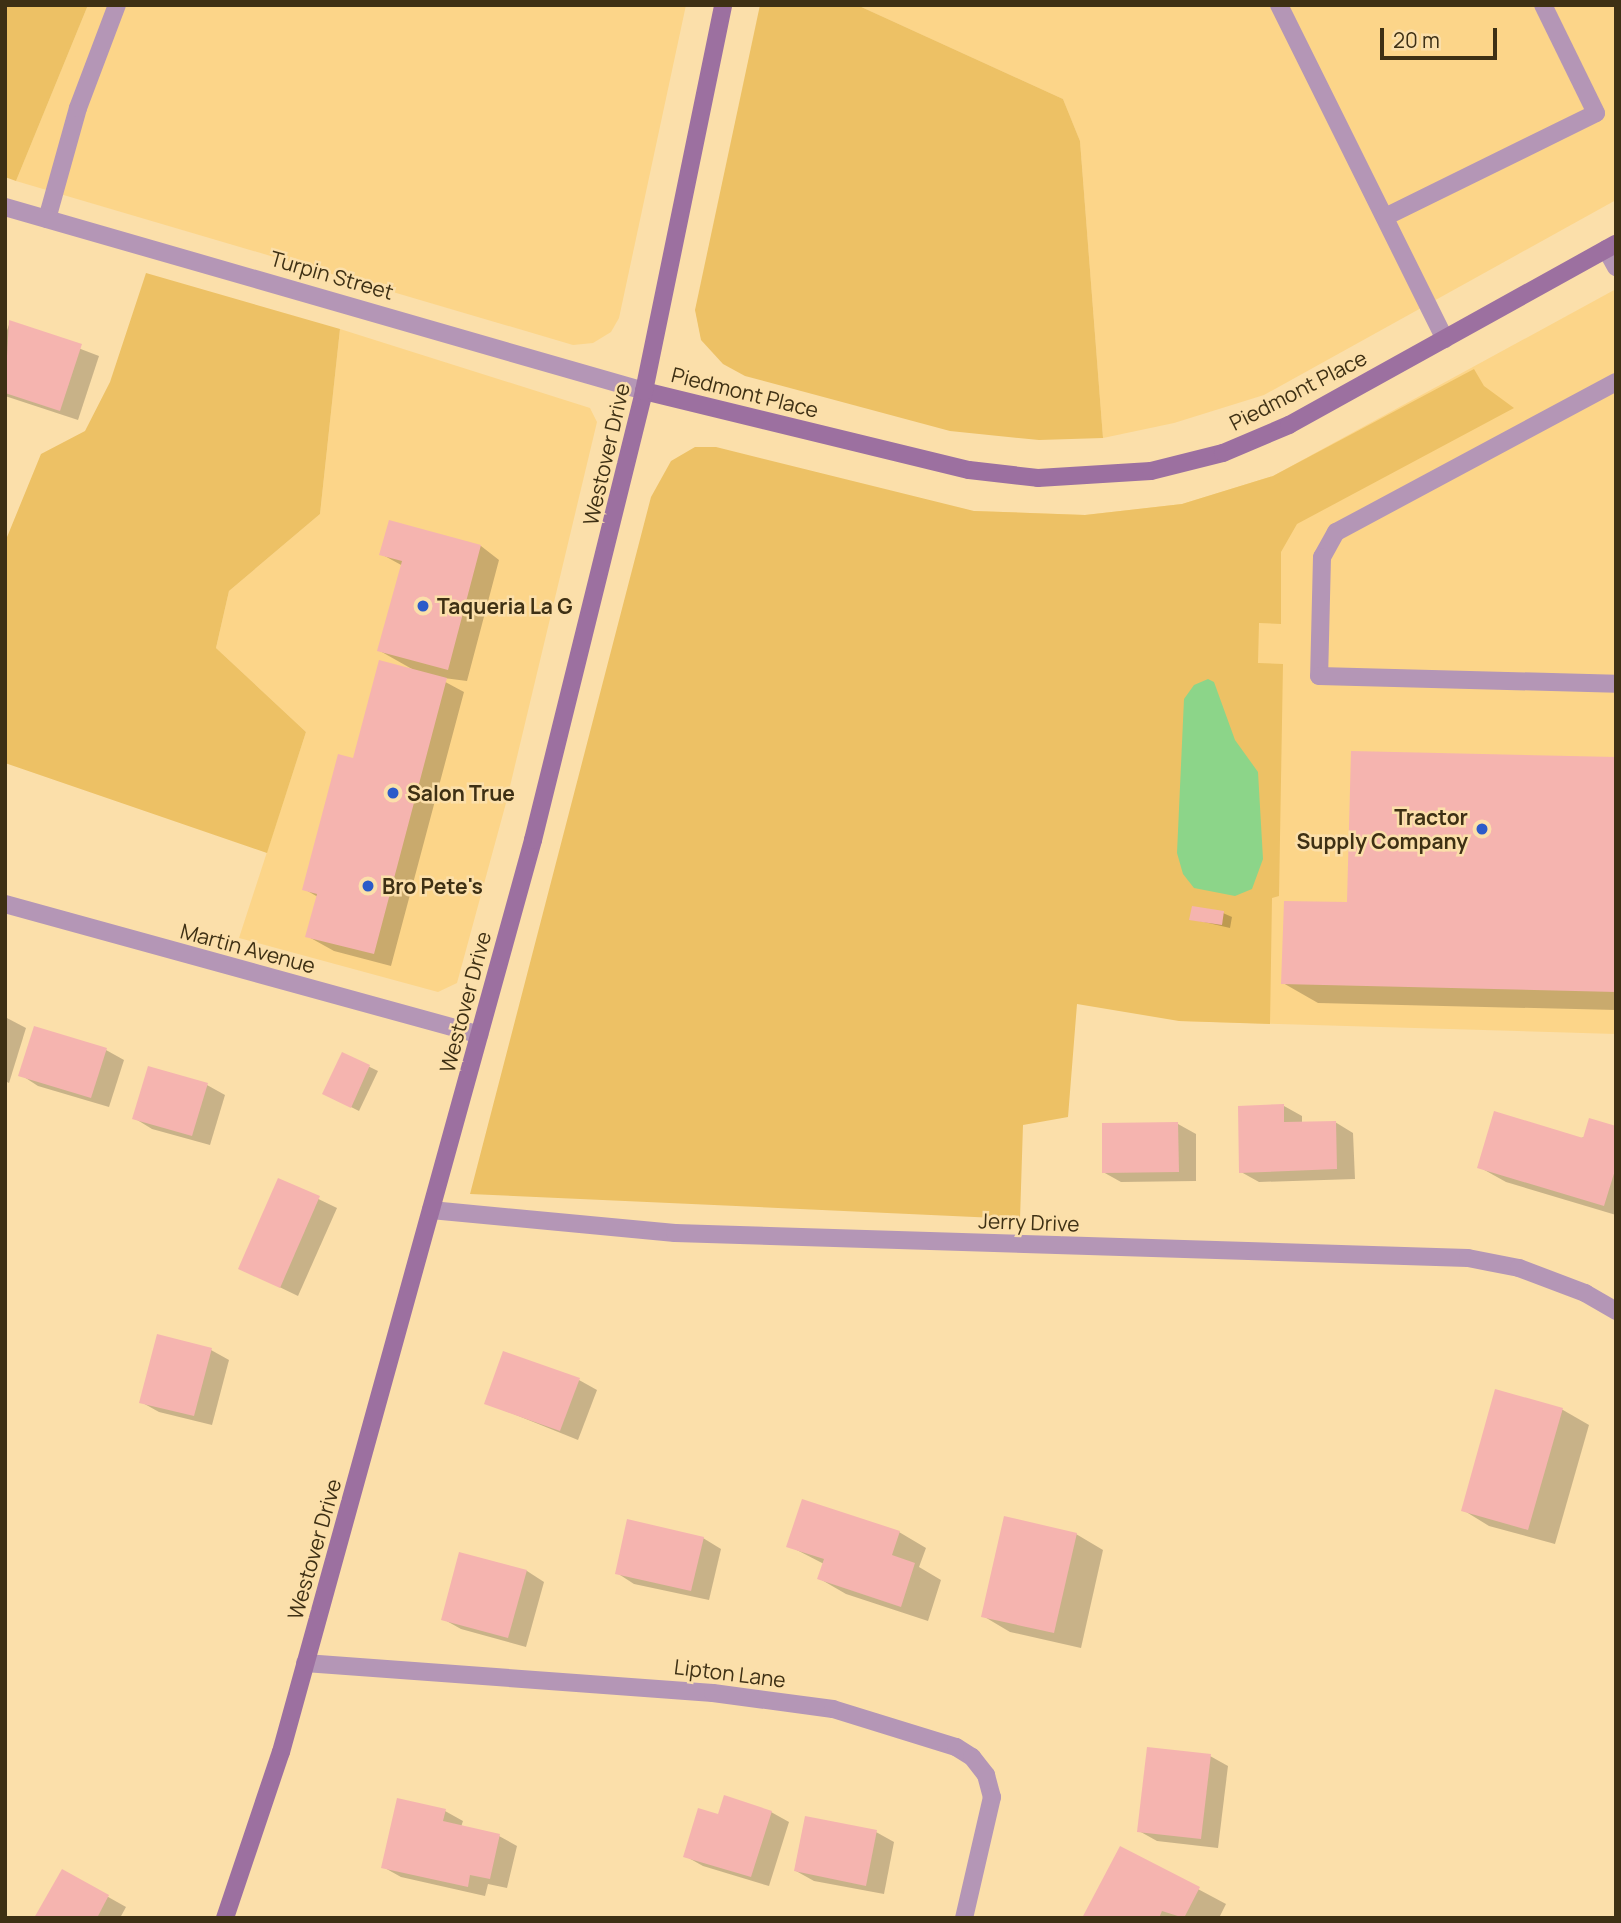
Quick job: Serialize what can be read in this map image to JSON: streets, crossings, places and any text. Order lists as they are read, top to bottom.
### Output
{
  "streets": {
    "main road": ["Piedmont Place", "Westover Drive"],
    "street": [
      "Turpin Street",
      "Martin Avenue",
      "Jerry Drive",
      "Lipton Lane"
    ]
  },
  "crossings": [
    ["Turpin Street", "Piedmont Place"],
    ["Turpin Street", "Westover Drive"],
    ["Piedmont Place", "Westover Drive"],
    ["Westover Drive", "Martin Avenue"],
    ["Westover Drive", "Jerry Drive"],
    ["Westover Drive", "Lipton Lane"]
  ],
  "places": [
    "Taqueria La G",
    "Salon True",
    "Tractor Supply Company",
    "Bro Pete's"
  ],
  "scale_bar": "20 m"
}
